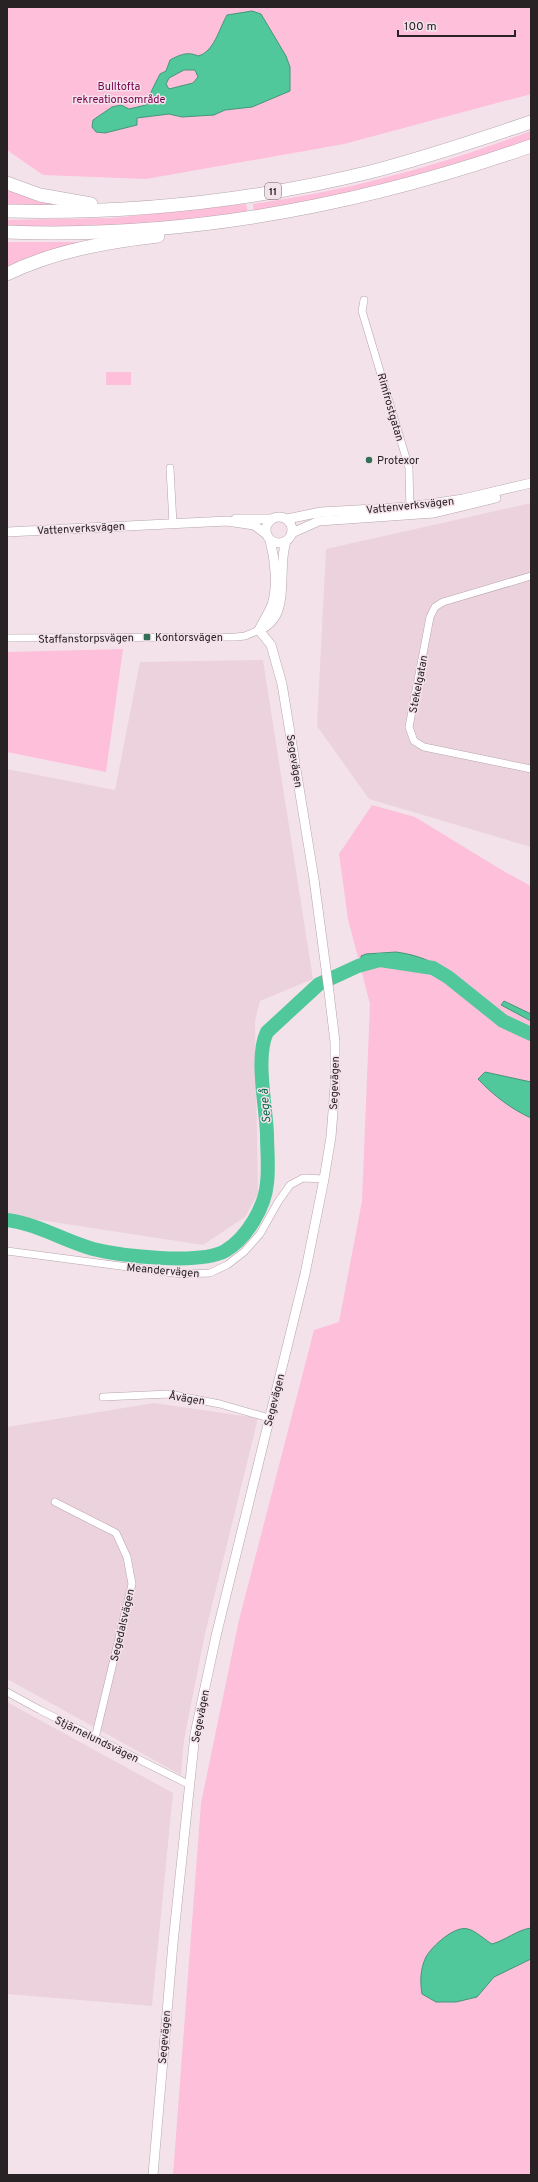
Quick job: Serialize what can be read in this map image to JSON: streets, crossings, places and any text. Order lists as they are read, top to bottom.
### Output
{
  "streets": {
    "highway": ["11"],
    "street": [
      "Rimfrostgatan",
      "Vattenverksvägen",
      "Staffanstorpsvägen",
      "Stekelgatan",
      "Segevägen",
      "Meandervägen",
      "Åvägen",
      "Segedalsvägen",
      "Stjärnelundsvägen"
    ]
  },
  "crossings": [
    ["Rimfrostgatan", "Vattenverksvägen"],
    ["Staffanstorpsvägen", "Segevägen"],
    ["Segevägen", "Meandervägen"],
    ["Segevägen", "Åvägen"],
    ["Segevägen", "Stjärnelundsvägen"],
    ["Segedalsvägen", "Stjärnelundsvägen"]
  ],
  "water": ["Sege å"],
  "parks": ["Bulltofta rekreationsområde"],
  "places": {
    "other": ["Protexor"],
    "transit": ["Kontorsvägen"]
  },
  "scale_bar": "100 m"
}
